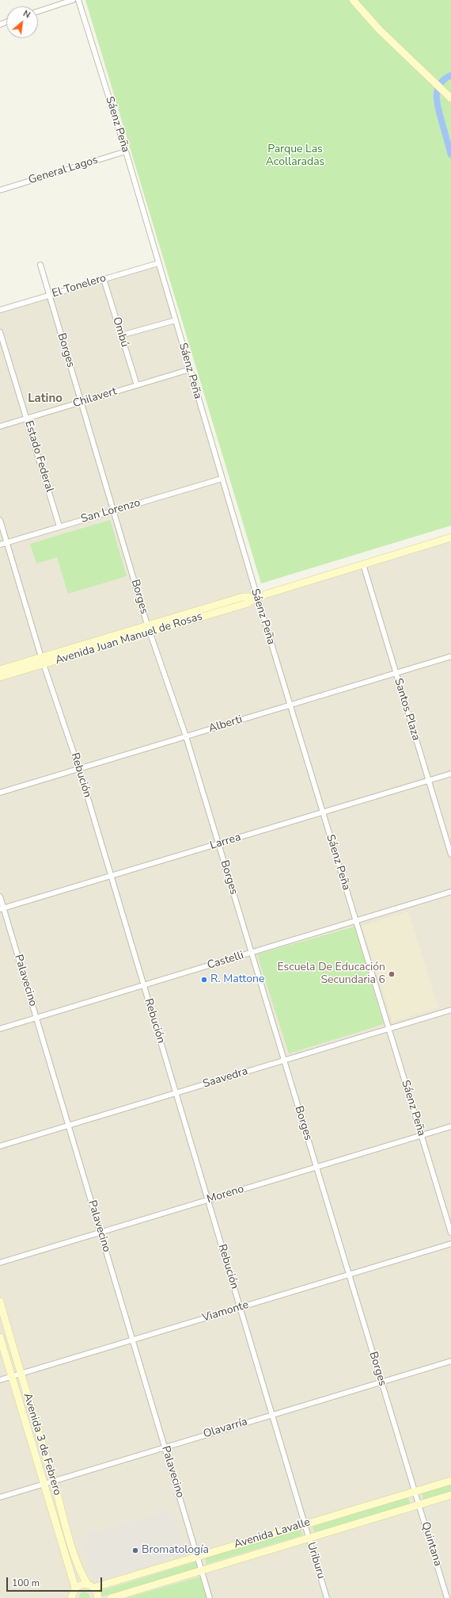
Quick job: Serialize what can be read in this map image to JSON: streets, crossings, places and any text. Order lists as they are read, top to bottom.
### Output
{
  "streets": {
    "street": [
      "Sáenz Peña",
      "General Lagos",
      "El Tonelero",
      "Ombú",
      "Borges",
      "Chilavert",
      "Estado Federal",
      "San Lorenzo",
      "Avenida Juan Manuel de Rosas",
      "Santos Plaza",
      "Alberti",
      "Rebución",
      "Larrea",
      "Castelli",
      "Palavecino",
      "Saavedra",
      "Moreno",
      "Viamonte",
      "Olavarría",
      "Avenida 3 de Febrero",
      "Avenida Lavalle",
      "Quintana",
      "Uriburu"
    ]
  },
  "crossings": [
    ["Sáenz Peña", "General Lagos"],
    ["Sáenz Peña", "El Tonelero"],
    ["Sáenz Peña", "Chilavert"],
    ["Sáenz Peña", "San Lorenzo"],
    ["Sáenz Peña", "Avenida Juan Manuel de Rosas"],
    ["Sáenz Peña", "Alberti"],
    ["Sáenz Peña", "Larrea"],
    ["Sáenz Peña", "Castelli"],
    ["Sáenz Peña", "Saavedra"],
    ["Sáenz Peña", "Moreno"],
    ["El Tonelero", "Ombú"],
    ["El Tonelero", "Borges"],
    ["Ombú", "Chilavert"],
    ["Borges", "Chilavert"],
    ["Borges", "San Lorenzo"],
    ["Borges", "Avenida Juan Manuel de Rosas"],
    ["Borges", "Alberti"],
    ["Borges", "Larrea"],
    ["Borges", "Castelli"],
    ["Borges", "Saavedra"],
    ["Borges", "Moreno"],
    ["Borges", "Viamonte"],
    ["Borges", "Olavarría"],
    ["Borges", "Avenida Lavalle"],
    ["Borges", "Quintana"],
    ["Chilavert", "Estado Federal"],
    ["Estado Federal", "San Lorenzo"],
    ["San Lorenzo", "Rebución"],
    ["Avenida Juan Manuel de Rosas", "Santos Plaza"],
    ["Avenida Juan Manuel de Rosas", "Rebución"],
    ["Santos Plaza", "Alberti"],
    ["Santos Plaza", "Larrea"],
    ["Alberti", "Rebución"],
    ["Rebución", "Larrea"],
    ["Rebución", "Castelli"],
    ["Rebución", "Saavedra"],
    ["Rebución", "Moreno"],
    ["Rebución", "Viamonte"],
    ["Rebución", "Olavarría"],
    ["Rebución", "Avenida Lavalle"],
    ["Rebución", "Uriburu"],
    ["Larrea", "Palavecino"],
    ["Castelli", "Palavecino"],
    ["Palavecino", "Saavedra"],
    ["Palavecino", "Moreno"],
    ["Palavecino", "Viamonte"],
    ["Palavecino", "Olavarría"],
    ["Palavecino", "Avenida Lavalle"],
    ["Viamonte", "Avenida 3 de Febrero"],
    ["Olavarría", "Avenida 3 de Febrero"],
    ["Avenida 3 de Febrero", "Avenida Lavalle"],
    ["Avenida Lavalle", "Quintana"],
    ["Avenida Lavalle", "Uriburu"]
  ],
  "districts": ["Latino"],
  "parks": ["Parque Las Acollaradas"],
  "places": ["Escuela De Educación Secundaria 6", "R. Mattone", "Bromatología"],
  "scale_bar": "100 m",
  "north": "top right"
}
